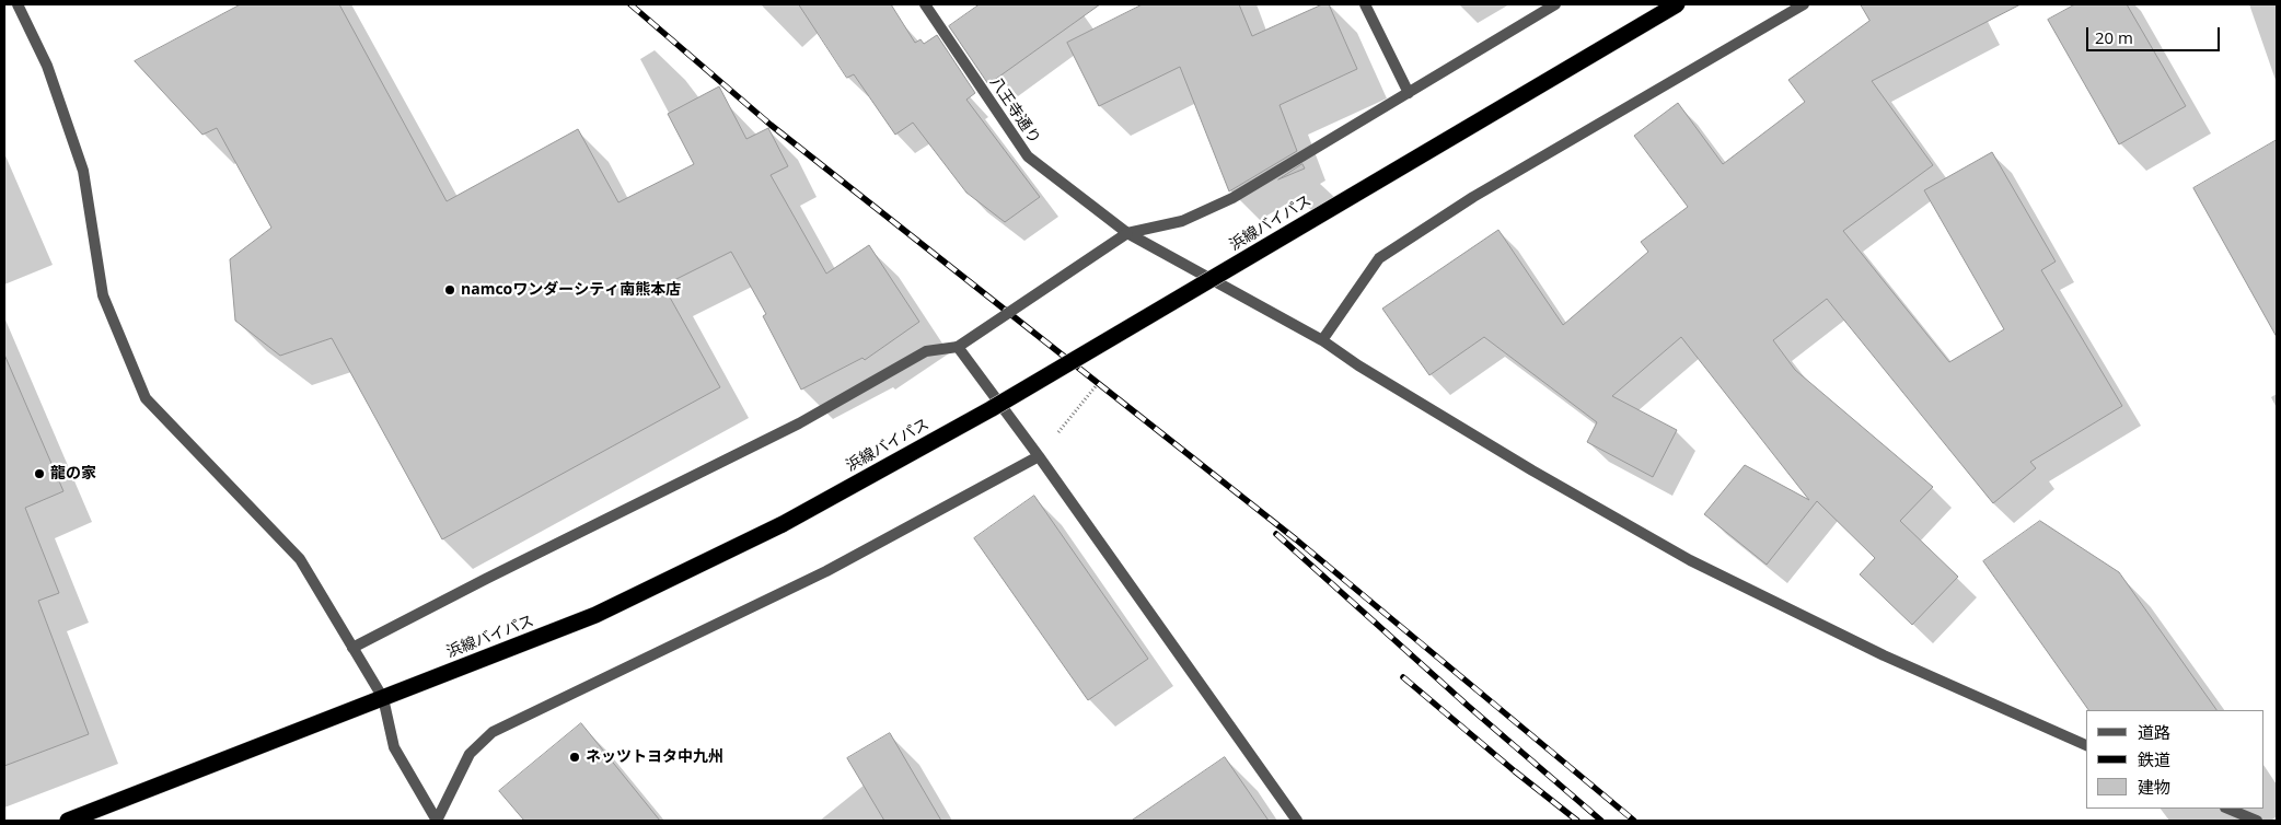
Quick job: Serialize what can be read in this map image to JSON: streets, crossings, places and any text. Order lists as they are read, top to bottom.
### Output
{
  "streets": {
    "highway": ["浜線バイパス"],
    "street": ["八王寺通り"]
  },
  "places": ["namcoワンダーシティ南熊本店", "龍の家", "ネッツトヨタ中九州"],
  "legend": ["道路", "鉄道", "建物"],
  "scale_bar": "20 m"
}
